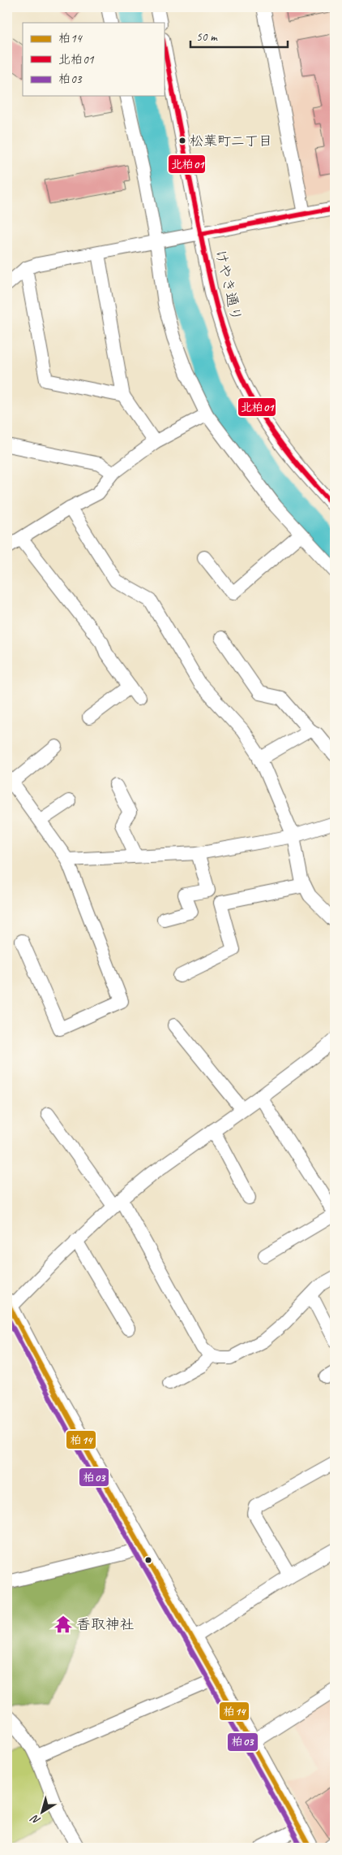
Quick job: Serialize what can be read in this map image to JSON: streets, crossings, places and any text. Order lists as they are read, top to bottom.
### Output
{
  "streets": {
    "street": ["けやき通り"]
  },
  "places": {
    "other": ["松葉町二丁目"],
    "temple": ["香取神社"]
  },
  "lines": ["transit line 北柏01", "transit line 柏14", "transit line 柏03"],
  "legend": ["柏14", "北柏01", "柏03"],
  "scale_bar": "50 m",
  "north": "bottom left"
}
